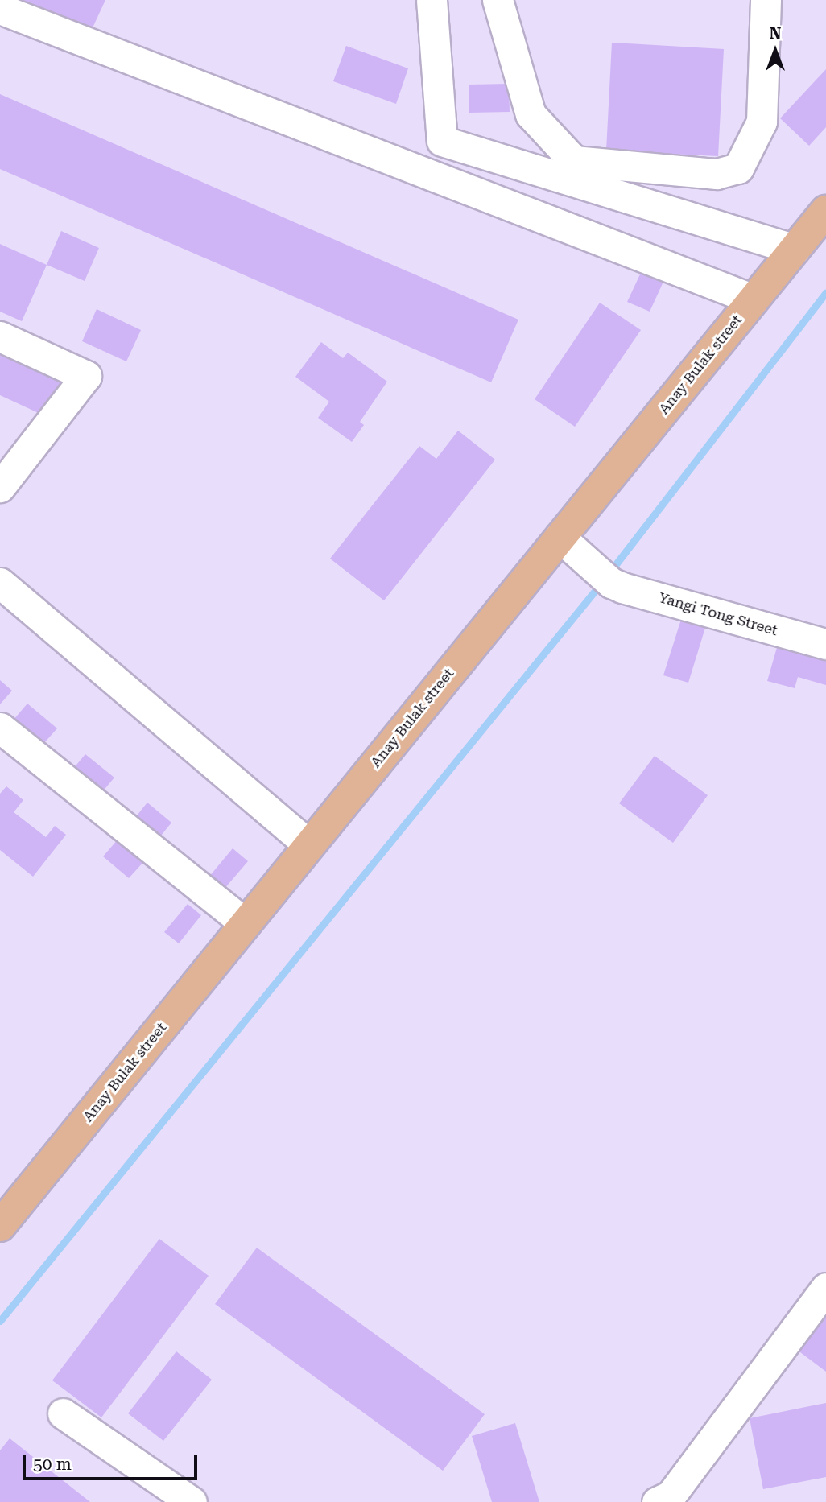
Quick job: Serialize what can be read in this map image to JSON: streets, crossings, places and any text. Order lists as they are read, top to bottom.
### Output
{
  "streets": {
    "main road": ["Anay Bulak street"],
    "street": ["Yangi Tong Street"]
  },
  "crossings": [
    ["Anay Bulak street", "Yangi Tong Street"]
  ],
  "scale_bar": "50 m",
  "north": "top"
}
